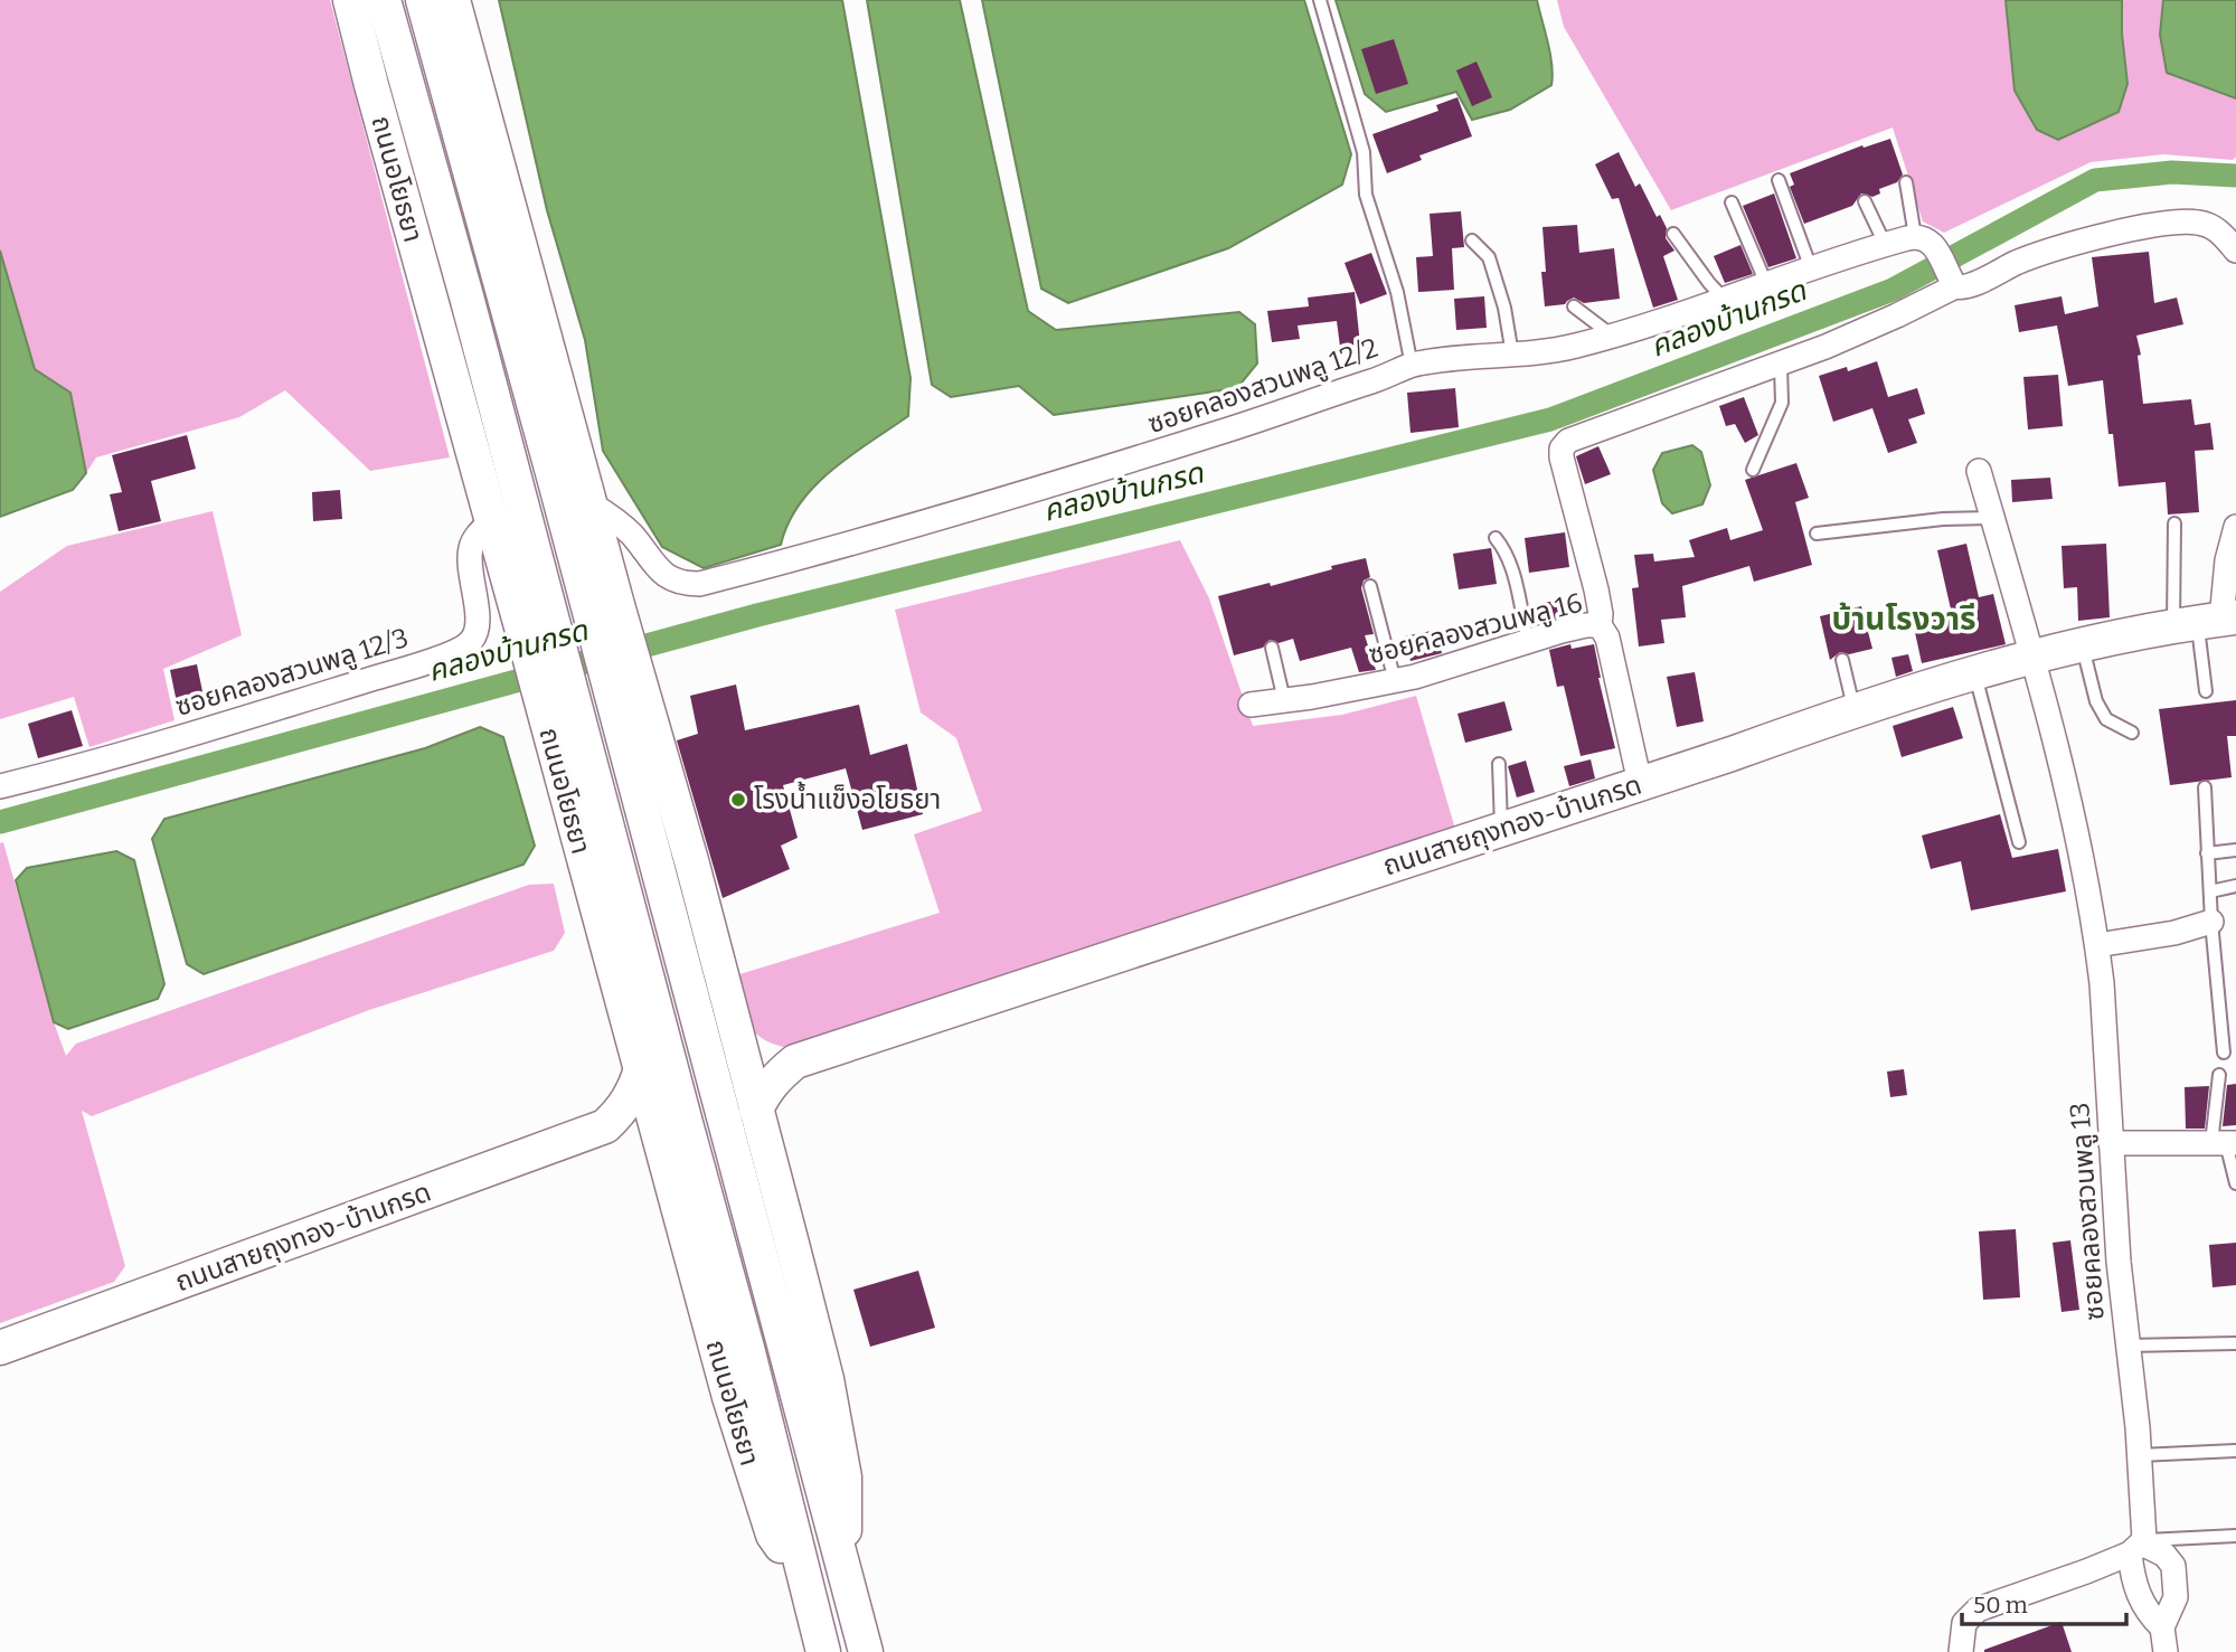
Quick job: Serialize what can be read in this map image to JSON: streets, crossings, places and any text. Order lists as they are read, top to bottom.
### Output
{
  "streets": {
    "street": [
      "ถนนอโยธยา",
      "ซอยคลองสวนพลู 12/2",
      "ซอยคลองสวนพลู 16",
      "ซอยคลองสวนพลู 12/3",
      "ถนนสายถุงทอง-บ้านกรด",
      "ซอยคลองสวนพลู 13"
    ]
  },
  "crossings": [
    ["ถนนอโยธยา", "ซอยคลองสวนพลู 12/3"],
    ["ถนนอโยธยา", "ถนนสายถุงทอง-บ้านกรด"],
    ["ซอยคลองสวนพลู 16", "ถนนสายถุงทอง-บ้านกรด"],
    ["ถนนสายถุงทอง-บ้านกรด", "ซอยคลองสวนพลู 13"]
  ],
  "districts": ["บ้านโรงวารี"],
  "water": ["คลองบ้านกรด"],
  "places": ["โรงน้ำแข็งอโยธยา"],
  "scale_bar": "50 m"
}
